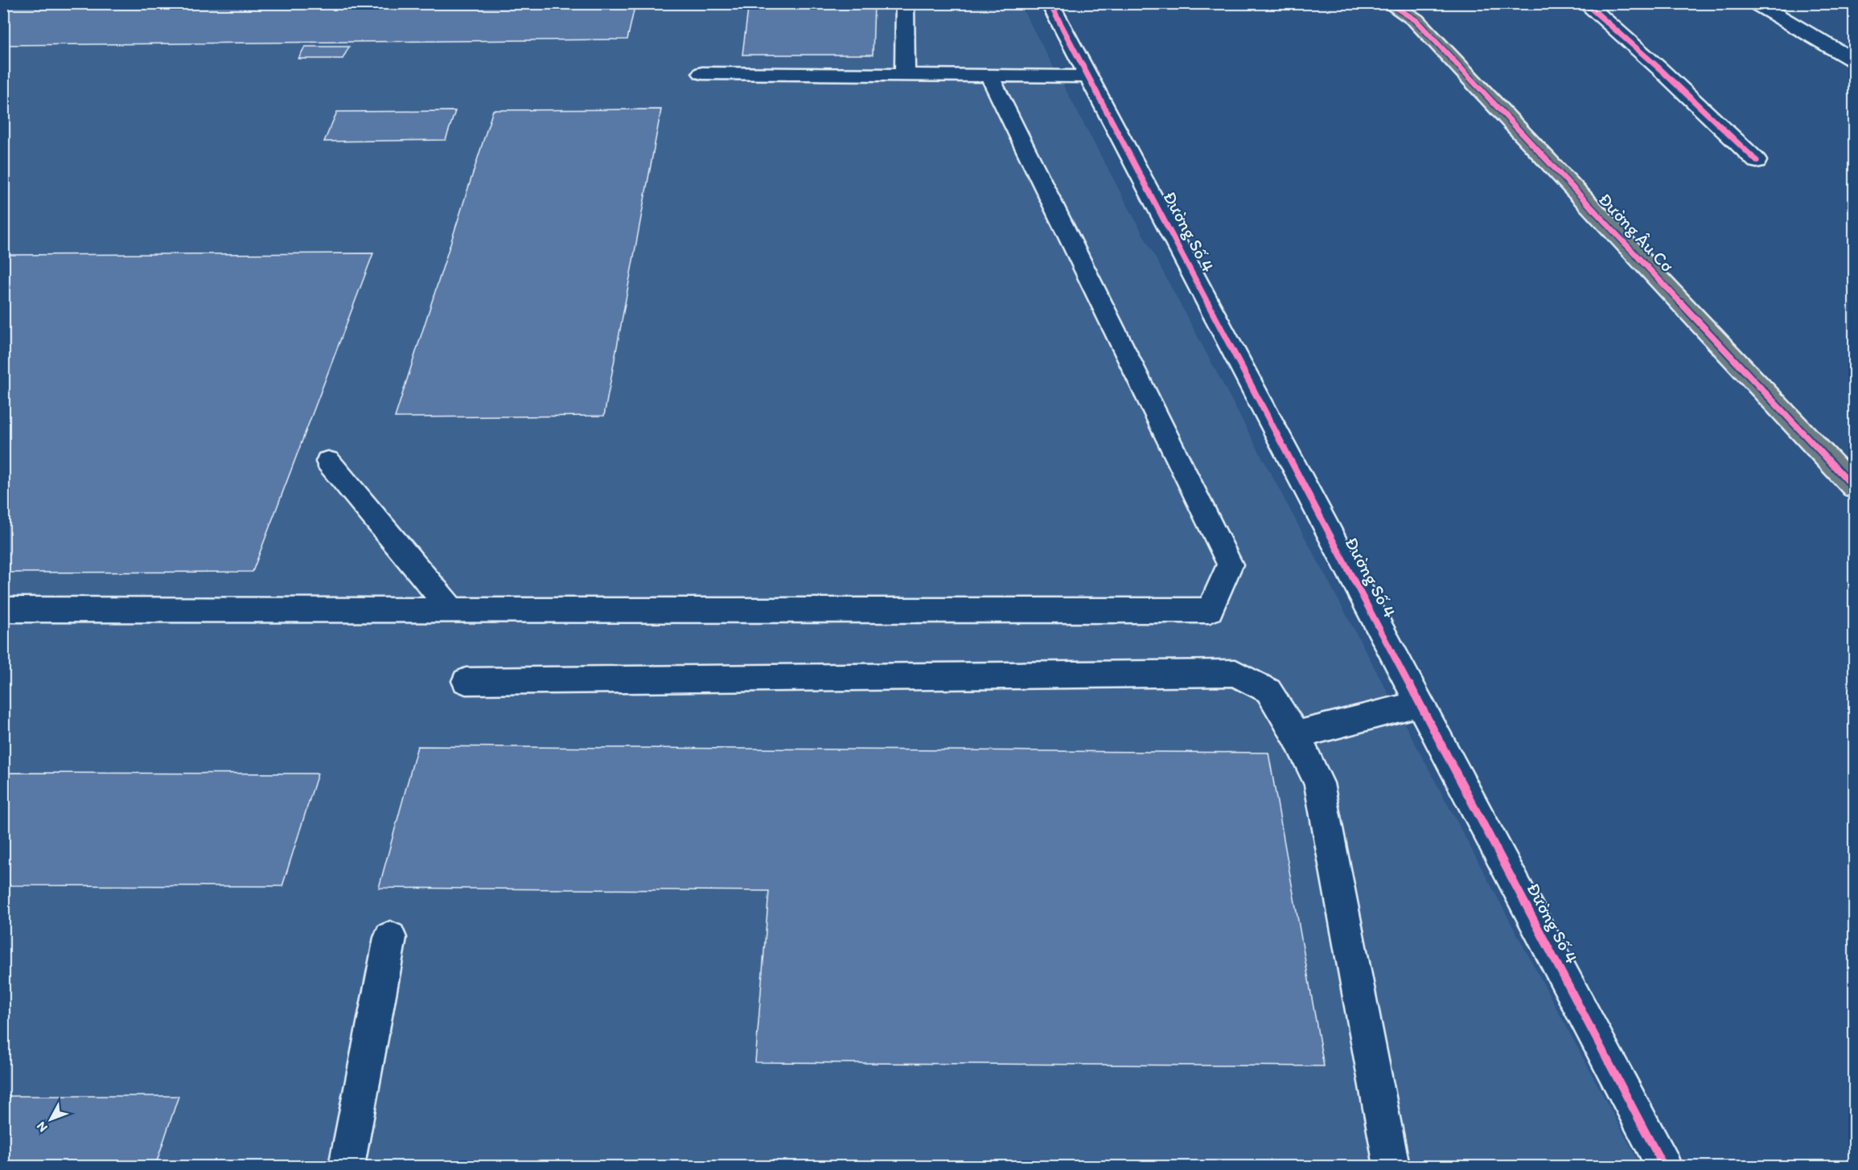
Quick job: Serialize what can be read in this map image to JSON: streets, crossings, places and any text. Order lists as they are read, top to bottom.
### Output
{
  "streets": {
    "main road": ["Đường Âu Cơ"],
    "street": ["Đường Số 4"]
  },
  "north": "bottom left"
}
